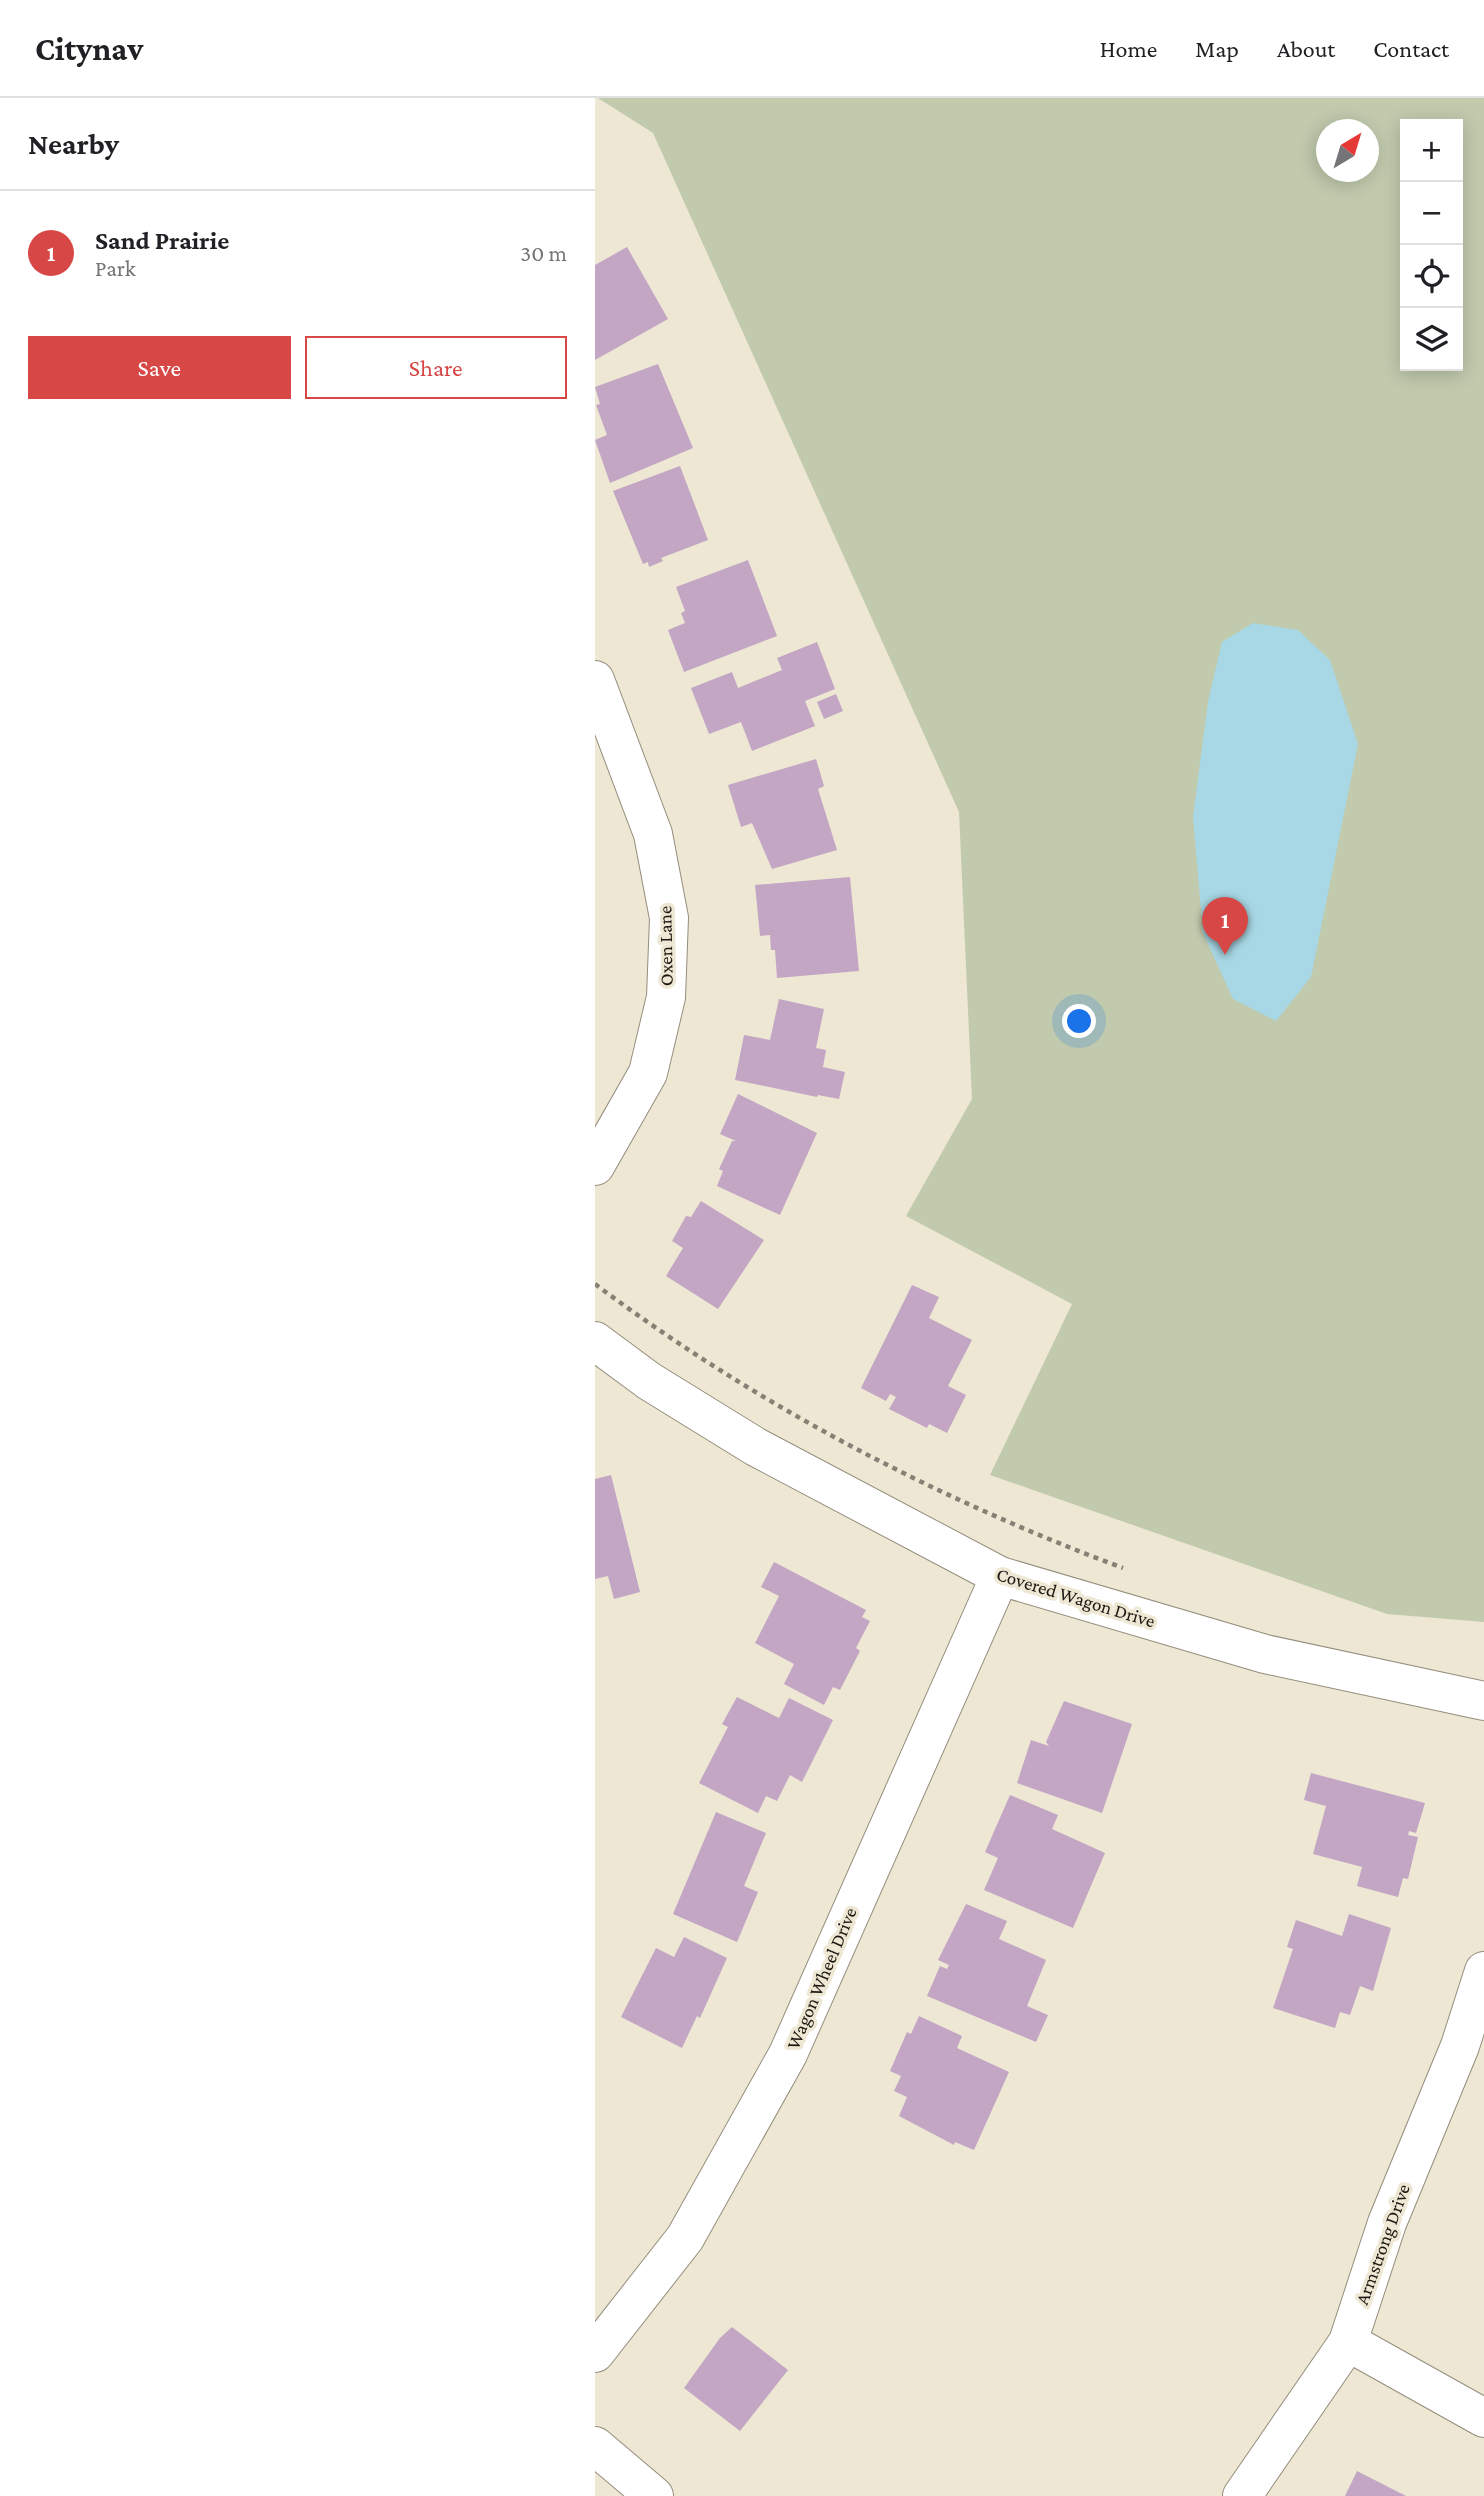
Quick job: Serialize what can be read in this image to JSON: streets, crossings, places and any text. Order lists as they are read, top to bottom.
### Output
{
  "streets": {
    "street": [
      "Oxen Lane",
      "Covered Wagon Drive",
      "Wagon Wheel Drive",
      "Armstrong Drive"
    ]
  },
  "crossings": [
    ["Covered Wagon Drive", "Wagon Wheel Drive"]
  ],
  "north": "top right",
  "page": {
    "header": "Citynav",
    "nav": [
      "Home",
      "Map",
      "About",
      "Contact"
    ],
    "heading": "Nearby",
    "map_buttons": ["+", "−"],
    "list": [
      {
        "mark": "1",
        "name": "Sand Prairie",
        "note": "Park",
        "value": "30 m"
      }
    ],
    "buttons": ["Save", "Share"],
    "pins": "1"
  }
}
